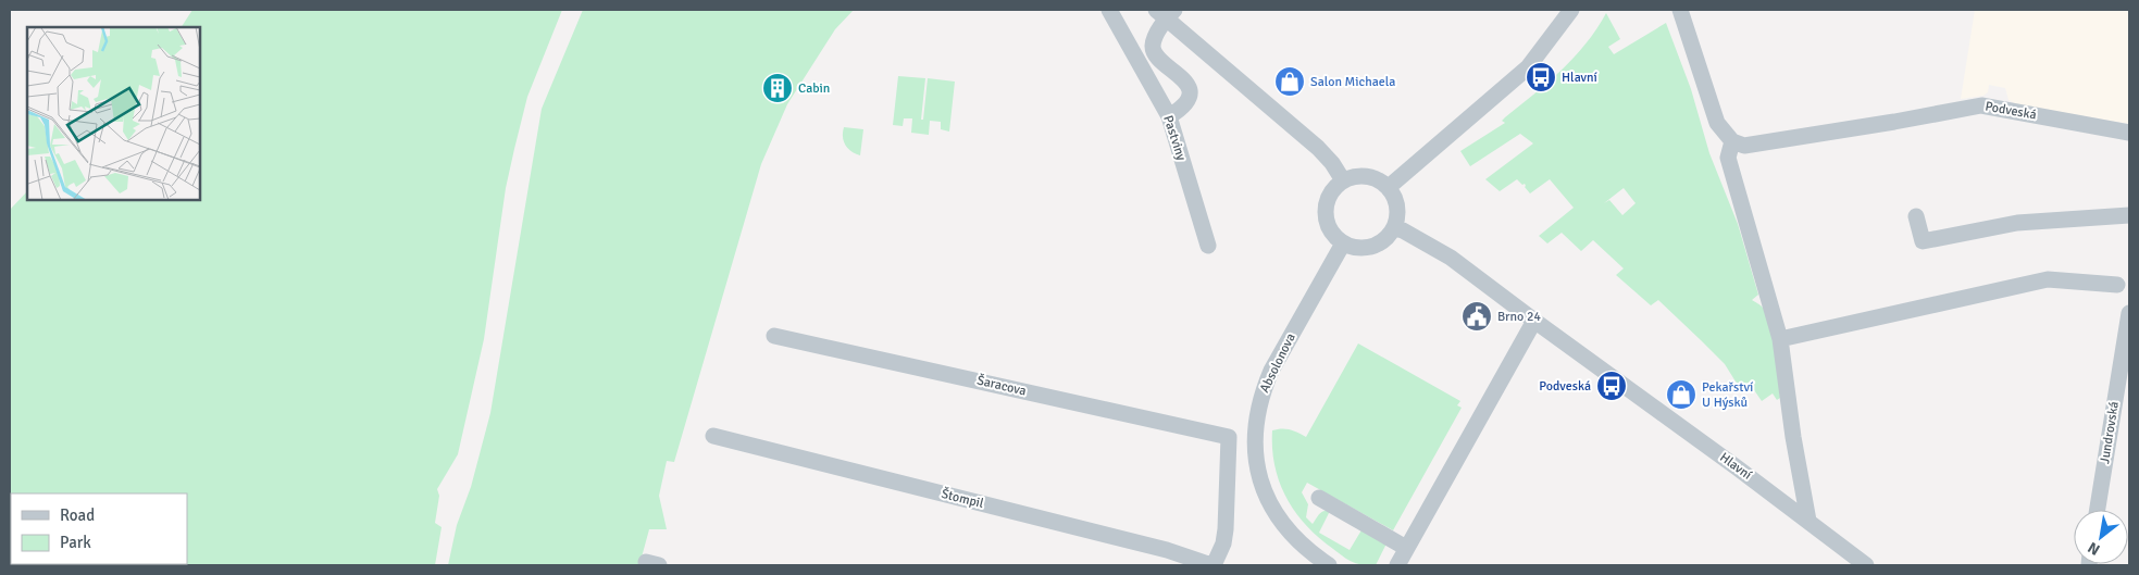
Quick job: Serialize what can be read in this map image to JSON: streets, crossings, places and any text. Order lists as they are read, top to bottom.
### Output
{
  "streets": {
    "street": [
      "Podveská",
      "Pastviny",
      "Absolonova",
      "Šaracova",
      "Jundrovská",
      "Hlavní",
      "Štompil"
    ]
  },
  "crossings": [
    ["Absolonova", "Hlavní"],
    ["Šaracova", "Štompil"]
  ],
  "places": {
    "bus stop": ["Hlavní", "Podveská"],
    "shop": ["Salon Michaela", "Pekařství U Hýsků"],
    "building": ["Cabin"],
    "public building": ["Brno 24"]
  },
  "legend": ["Road", "Park"],
  "north": "bottom left"
}
